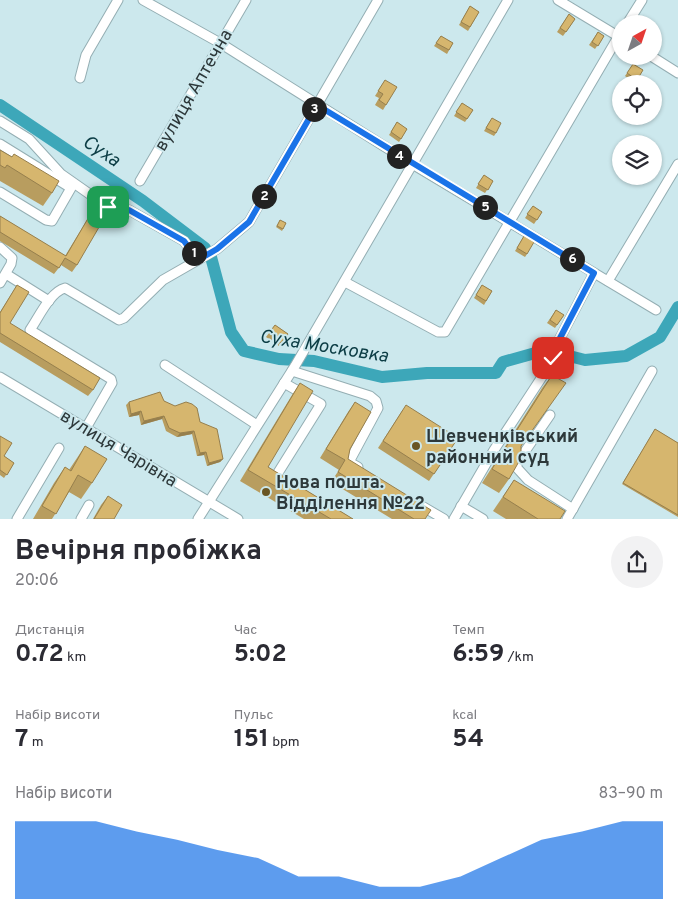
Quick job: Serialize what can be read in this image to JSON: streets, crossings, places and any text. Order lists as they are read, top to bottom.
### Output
{
  "streets": {
    "street": ["вулиця Аптечна", "вулиця Чарівна"]
  },
  "water": ["Суха", "Суха Московка"],
  "places": ["Шевченківський районний суд", "Нова пошта. Відділення №22"],
  "north": "top right",
  "page": {
    "pins": [
      "3",
      "4",
      "2",
      "5",
      "1",
      "6"
    ],
    "heading": ["Вечірня пробіжка", "20:06"],
    "stats": [
      ["Дистанція", "0.72 km"],
      ["Час", "5:02"],
      ["Темп", "6:59 /km"],
      ["Набір висоти", "7 m"],
      ["Пульс", "151 bpm"],
      ["kcal", "54"]
    ],
    "chart": ["Набір висоти", "83–90 m"]
  }
}
